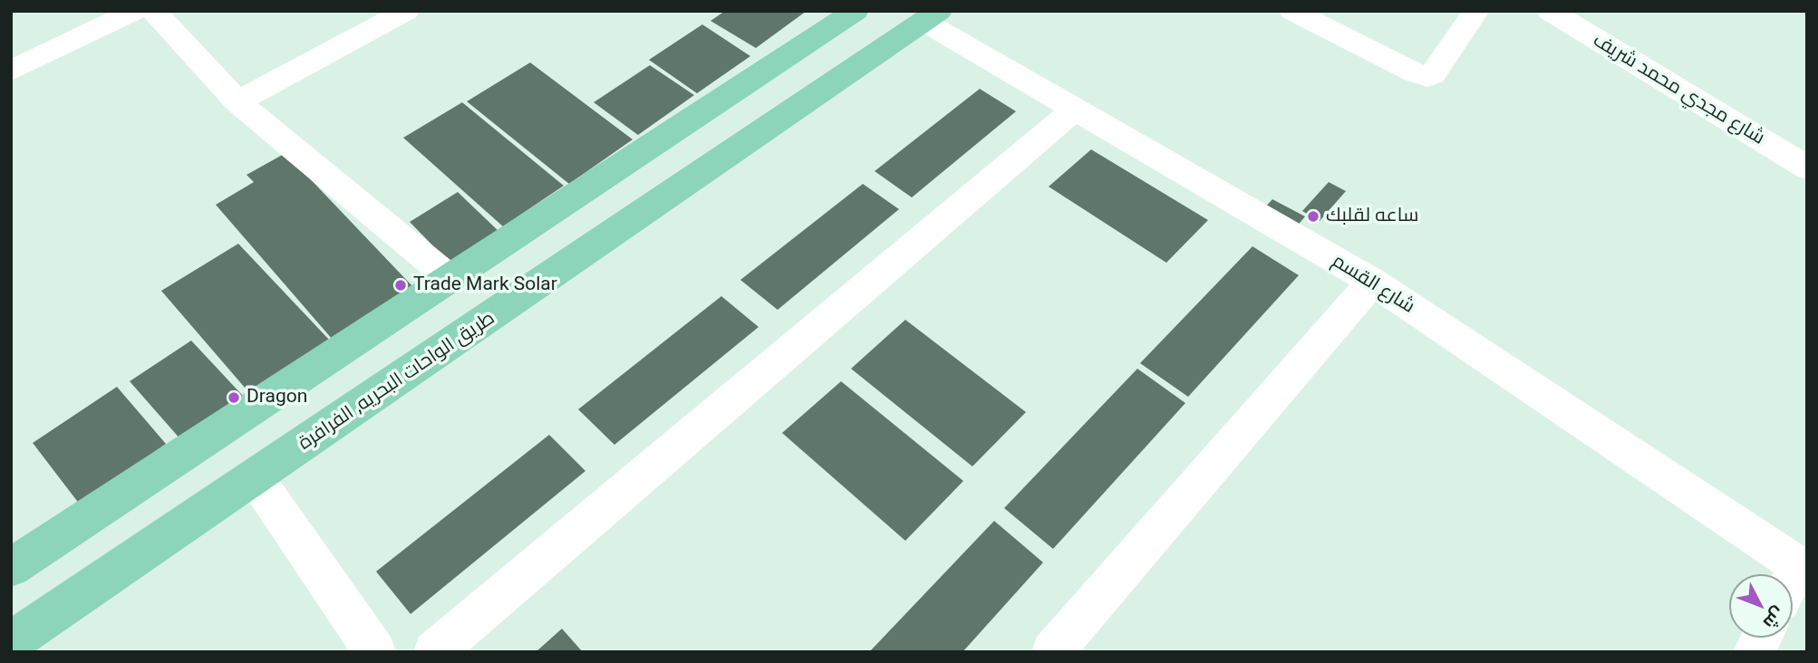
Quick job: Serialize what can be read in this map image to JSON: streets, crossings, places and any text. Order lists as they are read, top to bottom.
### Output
{
  "streets": {
    "main road": ["طريق الواحات البحريه, الفرافرة"],
    "street": ["شارع مجدي محمد شريف", "شارع القسم"]
  },
  "crossings": [
    ["شارع القسم", "طريق الواحات البحريه, الفرافرة"]
  ],
  "places": ["ساعه لقلبك", "Trade Mark Solar", "Dragon"],
  "north": "bottom right"
}
